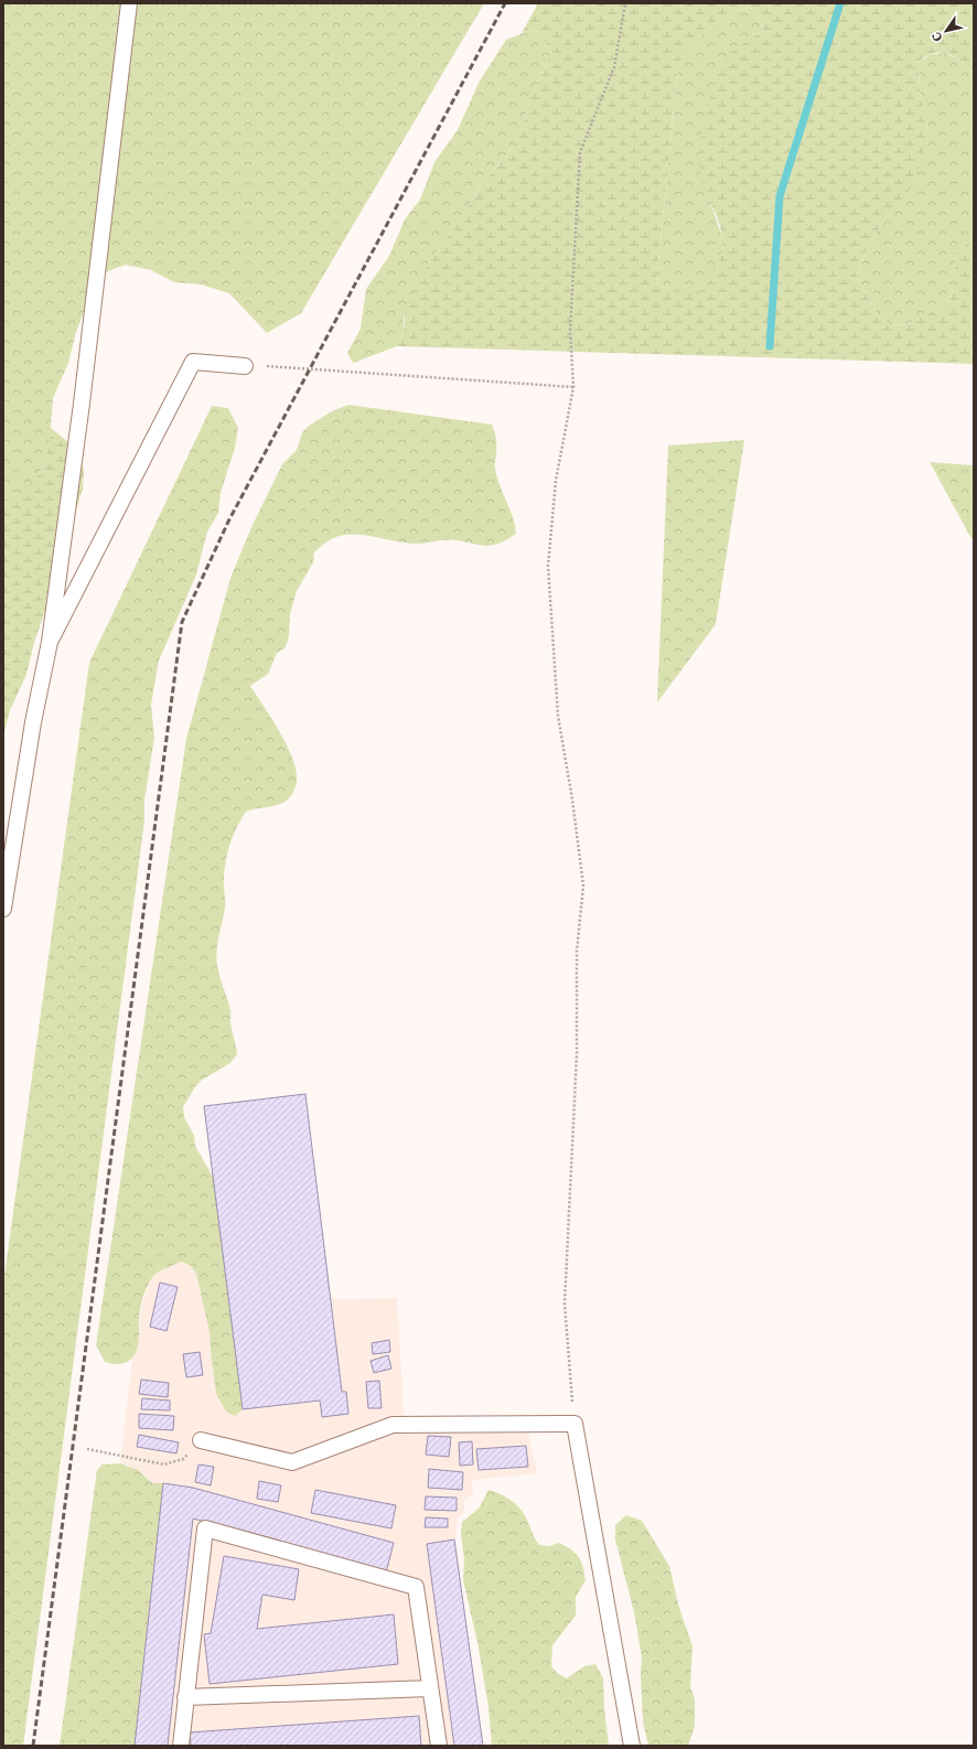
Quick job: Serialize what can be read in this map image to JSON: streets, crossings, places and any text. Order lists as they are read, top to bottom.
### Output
{
  "north": "bottom left"
}
